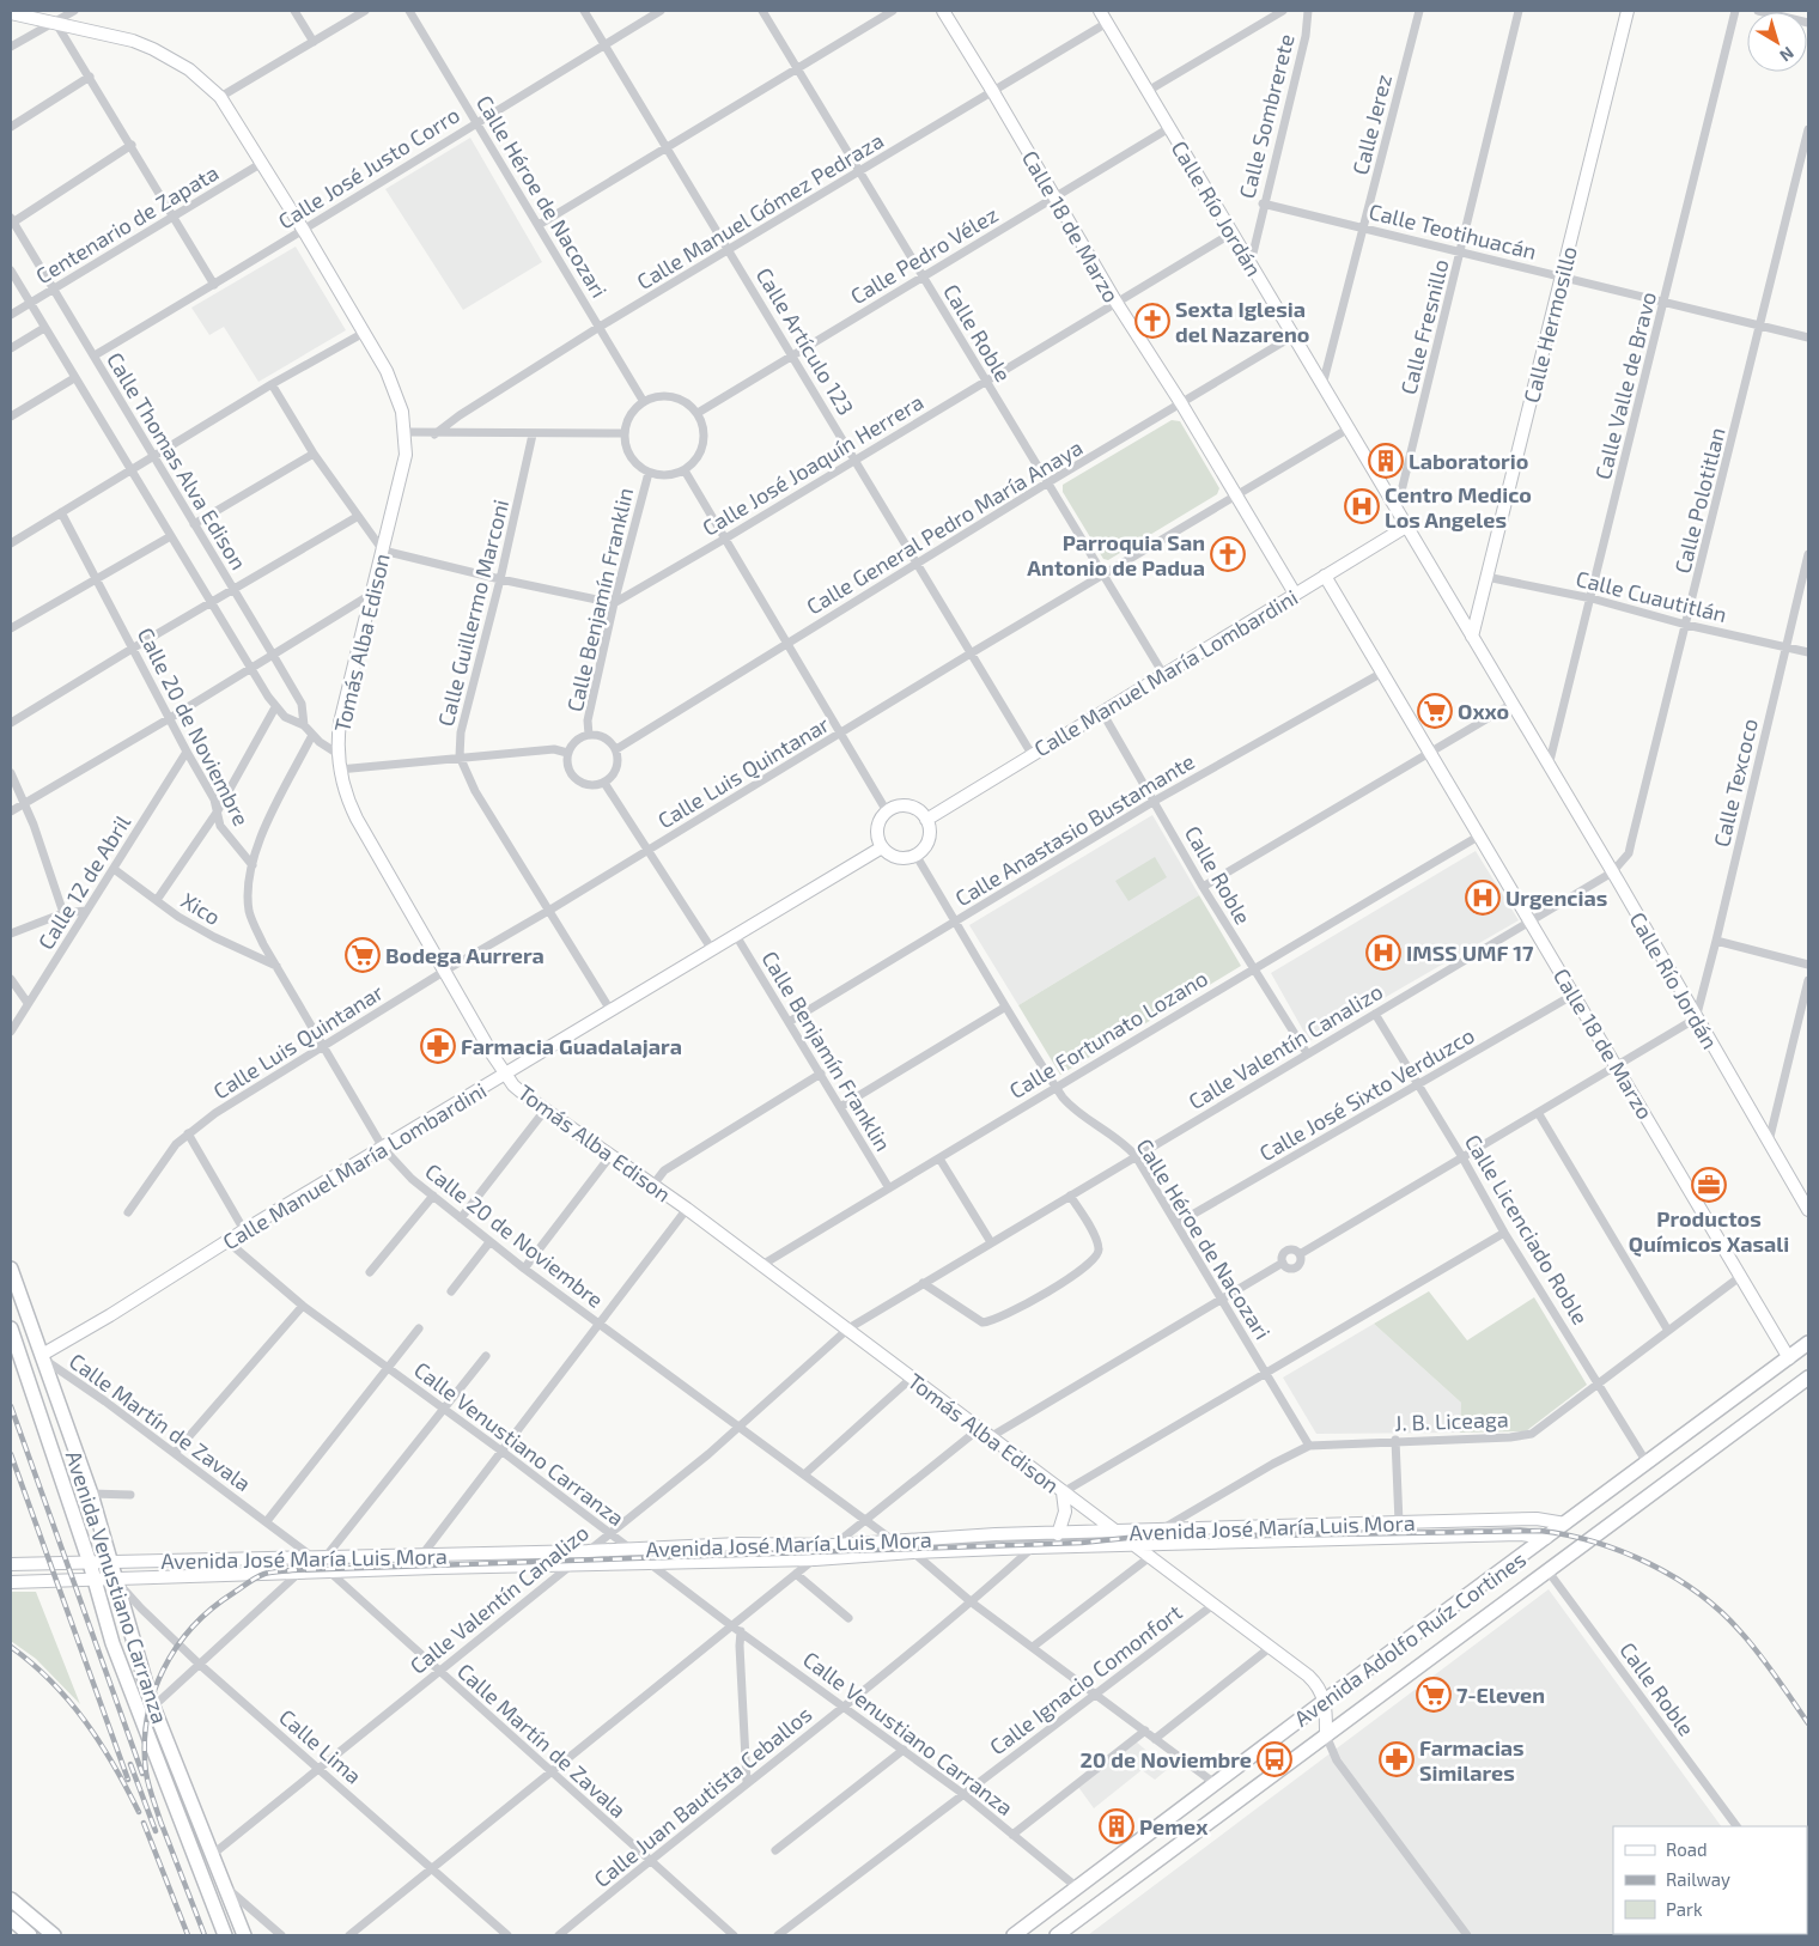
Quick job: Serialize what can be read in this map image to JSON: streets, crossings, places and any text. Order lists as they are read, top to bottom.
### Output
{
  "streets": {
    "main road": ["Avenida Venustiano Carranza", "Avenida Adolfo Ruíz Cortines"],
    "street": [
      "Calle Sombrerete",
      "Calle Jerez",
      "Calle José Justo Corro",
      "Calle Héroe de Nacozari",
      "Calle Río Jordán",
      "Calle Manuel Gómez Pedraza",
      "Centenario de Zapata",
      "Calle 18 de Marzo",
      "Calle Teotihuacán",
      "Calle Pedro Vélez",
      "Calle Hermosillo",
      "Calle Fresnillo",
      "Calle Roble",
      "Calle Artículo 123",
      "Calle Valle de Bravo",
      "Calle Thomas Alva Edison",
      "Calle José Joaquín Herrera",
      "Calle Polotitlan",
      "Calle General Pedro María Anaya",
      "Calle Cuautitlán",
      "Calle Benjamín Franklin",
      "Calle Guillermo Marconi",
      "Tomás Alba Edison",
      "Calle Manuel María Lombardini",
      "Calle 20 de Noviembre",
      "Calle Luis Quintanar",
      "Calle Texcoco",
      "Calle Anastasio Bustamante",
      "Calle 12 de Abril",
      "Xico",
      "Calle Fortunato Lozano",
      "Calle Valentín Canalizo",
      "Calle José Sixto Verduzco",
      "Calle Licenciado Roble",
      "J. B. Liceaga",
      "Calle Martín de Zavala",
      "Calle Venustiano Carranza",
      "Avenida José María Luis Mora",
      "Calle Ignacio Comonfort",
      "Calle Lima",
      "Calle Juan Bautista Ceballos"
    ]
  },
  "crossings": [
    ["Calle Sombrerete", "Calle Río Jordán"],
    ["Calle Sombrerete", "Calle Teotihuacán"],
    ["Calle Jerez", "Calle Río Jordán"],
    ["Calle Jerez", "Calle Teotihuacán"],
    ["Calle José Justo Corro", "Calle Héroe de Nacozari"],
    ["Calle José Justo Corro", "Calle Artículo 123"],
    ["Calle José Justo Corro", "Calle Thomas Alva Edison"],
    ["Calle José Justo Corro", "Tomás Alba Edison"],
    ["Calle Héroe de Nacozari", "Calle Manuel Gómez Pedraza"],
    ["Calle Héroe de Nacozari", "Calle Pedro Vélez"],
    ["Calle Héroe de Nacozari", "Calle Benjamín Franklin"],
    ["Calle Héroe de Nacozari", "Calle Manuel María Lombardini"],
    ["Calle Héroe de Nacozari", "Calle Anastasio Bustamante"],
    ["Calle Héroe de Nacozari", "Calle Fortunato Lozano"],
    ["Calle Héroe de Nacozari", "Calle Valentín Canalizo"],
    ["Calle Héroe de Nacozari", "Calle José Sixto Verduzco"],
    ["Calle Héroe de Nacozari", "J. B. Liceaga"],
    ["Calle Río Jordán", "Calle Manuel Gómez Pedraza"],
    ["Calle Río Jordán", "Calle Pedro Vélez"],
    ["Calle Río Jordán", "Calle Hermosillo"],
    ["Calle Río Jordán", "Calle Fresnillo"],
    ["Calle Río Jordán", "Calle Valle de Bravo"],
    ["Calle Río Jordán", "Calle José Joaquín Herrera"],
    ["Calle Río Jordán", "Calle Polotitlan"],
    ["Calle Río Jordán", "Calle General Pedro María Anaya"],
    ["Calle Río Jordán", "Calle Manuel María Lombardini"],
    ["Calle Río Jordán", "Calle Luis Quintanar"],
    ["Calle Río Jordán", "Calle Texcoco"],
    ["Calle Río Jordán", "Calle Valentín Canalizo"],
    ["Calle Manuel Gómez Pedraza", "Calle 18 de Marzo"],
    ["Calle Manuel Gómez Pedraza", "Calle Roble"],
    ["Calle Manuel Gómez Pedraza", "Calle Artículo 123"],
    ["Centenario de Zapata", "Calle Thomas Alva Edison"],
    ["Centenario de Zapata", "Tomás Alba Edison"],
    ["Calle 18 de Marzo", "Calle Pedro Vélez"],
    ["Calle 18 de Marzo", "Calle José Joaquín Herrera"],
    ["Calle 18 de Marzo", "Calle General Pedro María Anaya"],
    ["Calle 18 de Marzo", "Calle Manuel María Lombardini"],
    ["Calle 18 de Marzo", "Calle Luis Quintanar"],
    ["Calle 18 de Marzo", "Calle Anastasio Bustamante"],
    ["Calle 18 de Marzo", "Calle Fortunato Lozano"],
    ["Calle 18 de Marzo", "Calle Valentín Canalizo"],
    ["Calle 18 de Marzo", "Calle José Sixto Verduzco"],
    ["Calle 18 de Marzo", "J. B. Liceaga"],
    ["Calle 18 de Marzo", "Avenida Adolfo Ruíz Cortines"],
    ["Calle Teotihuacán", "Calle Hermosillo"],
    ["Calle Teotihuacán", "Calle Fresnillo"],
    ["Calle Teotihuacán", "Calle Valle de Bravo"],
    ["Calle Teotihuacán", "Calle Polotitlan"],
    ["Calle Pedro Vélez", "Calle Roble"],
    ["Calle Pedro Vélez", "Calle Artículo 123"],
    ["Calle Pedro Vélez", "Calle Benjamín Franklin"],
    ["Calle Hermosillo", "Calle Cuautitlán"],
    ["Calle Roble", "Calle José Joaquín Herrera"],
    ["Calle Roble", "Calle General Pedro María Anaya"],
    ["Calle Roble", "Calle Manuel María Lombardini"],
    ["Calle Roble", "Calle Luis Quintanar"],
    ["Calle Roble", "Calle Anastasio Bustamante"],
    ["Calle Roble", "Calle Fortunato Lozano"],
    ["Calle Roble", "Calle Valentín Canalizo"],
    ["Calle Roble", "Avenida Adolfo Ruíz Cortines"],
    ["Calle Artículo 123", "Calle José Joaquín Herrera"],
    ["Calle Artículo 123", "Calle General Pedro María Anaya"],
    ["Calle Artículo 123", "Calle Manuel María Lombardini"],
    ["Calle Artículo 123", "Calle Luis Quintanar"],
    ["Calle Valle de Bravo", "Calle Cuautitlán"],
    ["Calle Thomas Alva Edison", "Tomás Alba Edison"],
    ["Calle José Joaquín Herrera", "Calle Benjamín Franklin"],
    ["Calle Polotitlan", "Calle Cuautitlán"],
    ["Calle Polotitlan", "Calle Valentín Canalizo"],
    ["Calle General Pedro María Anaya", "Calle Benjamín Franklin"],
    ["Calle Cuautitlán", "Calle Texcoco"],
    ["Calle Benjamín Franklin", "Calle Manuel María Lombardini"],
    ["Calle Benjamín Franklin", "Calle Anastasio Bustamante"],
    ["Calle Benjamín Franklin", "Calle Fortunato Lozano"],
    ["Calle Guillermo Marconi", "Calle Manuel María Lombardini"],
    ["Calle Guillermo Marconi", "Calle Luis Quintanar"],
    ["Tomás Alba Edison", "Calle Manuel María Lombardini"],
    ["Tomás Alba Edison", "Calle Luis Quintanar"],
    ["Tomás Alba Edison", "Calle Fortunato Lozano"],
    ["Tomás Alba Edison", "Calle Valentín Canalizo"],
    ["Tomás Alba Edison", "J. B. Liceaga"],
    ["Tomás Alba Edison", "Avenida José María Luis Mora"],
    ["Tomás Alba Edison", "Avenida Adolfo Ruíz Cortines"],
    ["Tomás Alba Edison", "Calle Ignacio Comonfort"],
    ["Calle Manuel María Lombardini", "Calle 20 de Noviembre"],
    ["Calle Manuel María Lombardini", "Calle Martín de Zavala"],
    ["Calle Manuel María Lombardini", "Calle Venustiano Carranza"],
    ["Calle Manuel María Lombardini", "Avenida Venustiano Carranza"],
    ["Calle 20 de Noviembre", "Calle Luis Quintanar"],
    ["Calle 20 de Noviembre", "Calle 12 de Abril"],
    ["Calle 20 de Noviembre", "Xico"],
    ["Calle 20 de Noviembre", "Calle Valentín Canalizo"],
    ["Calle 20 de Noviembre", "Avenida José María Luis Mora"],
    ["Calle 12 de Abril", "Xico"],
    ["Calle Valentín Canalizo", "Calle Licenciado Roble"],
    ["Calle Valentín Canalizo", "Calle Martín de Zavala"],
    ["Calle Valentín Canalizo", "Calle Venustiano Carranza"],
    ["Calle Valentín Canalizo", "Avenida José María Luis Mora"],
    ["Calle Valentín Canalizo", "Avenida Venustiano Carranza"],
    ["Calle Valentín Canalizo", "Calle Lima"],
    ["Calle José Sixto Verduzco", "Calle Licenciado Roble"],
    ["Calle Licenciado Roble", "J. B. Liceaga"],
    ["Calle Licenciado Roble", "Avenida Adolfo Ruíz Cortines"],
    ["J. B. Liceaga", "Avenida José María Luis Mora"],
    ["Calle Martín de Zavala", "Avenida José María Luis Mora"],
    ["Calle Martín de Zavala", "Avenida Venustiano Carranza"],
    ["Calle Martín de Zavala", "Calle Juan Bautista Ceballos"],
    ["Calle Venustiano Carranza", "Avenida José María Luis Mora"],
    ["Calle Venustiano Carranza", "Avenida Adolfo Ruíz Cortines"],
    ["Calle Venustiano Carranza", "Calle Ignacio Comonfort"],
    ["Calle Venustiano Carranza", "Calle Juan Bautista Ceballos"],
    ["Avenida José María Luis Mora", "Avenida Venustiano Carranza"],
    ["Avenida José María Luis Mora", "Avenida Adolfo Ruíz Cortines"],
    ["Avenida José María Luis Mora", "Calle Lima"],
    ["Avenida José María Luis Mora", "Calle Juan Bautista Ceballos"],
    ["Avenida Venustiano Carranza", "Calle Lima"]
  ],
  "places": {
    "church": ["Sexta Iglesia del Nazareno", "Parroquia San Antonio de Padua"],
    "building": ["Laboratorio", "Pemex"],
    "hospital": ["Centro Medico Los Angeles", "Urgencias", "IMSS UMF 17"],
    "supermarket": ["Oxxo", "Bodega Aurrera", "7-Eleven"],
    "pharmacy": ["Farmacia Guadalajara", "Farmacias Similares"],
    "office": ["Productos Químicos Xasali"],
    "bus stop": ["20 de Noviembre"]
  },
  "legend": ["Road", "Railway", "Park"],
  "north": "bottom right"
}
